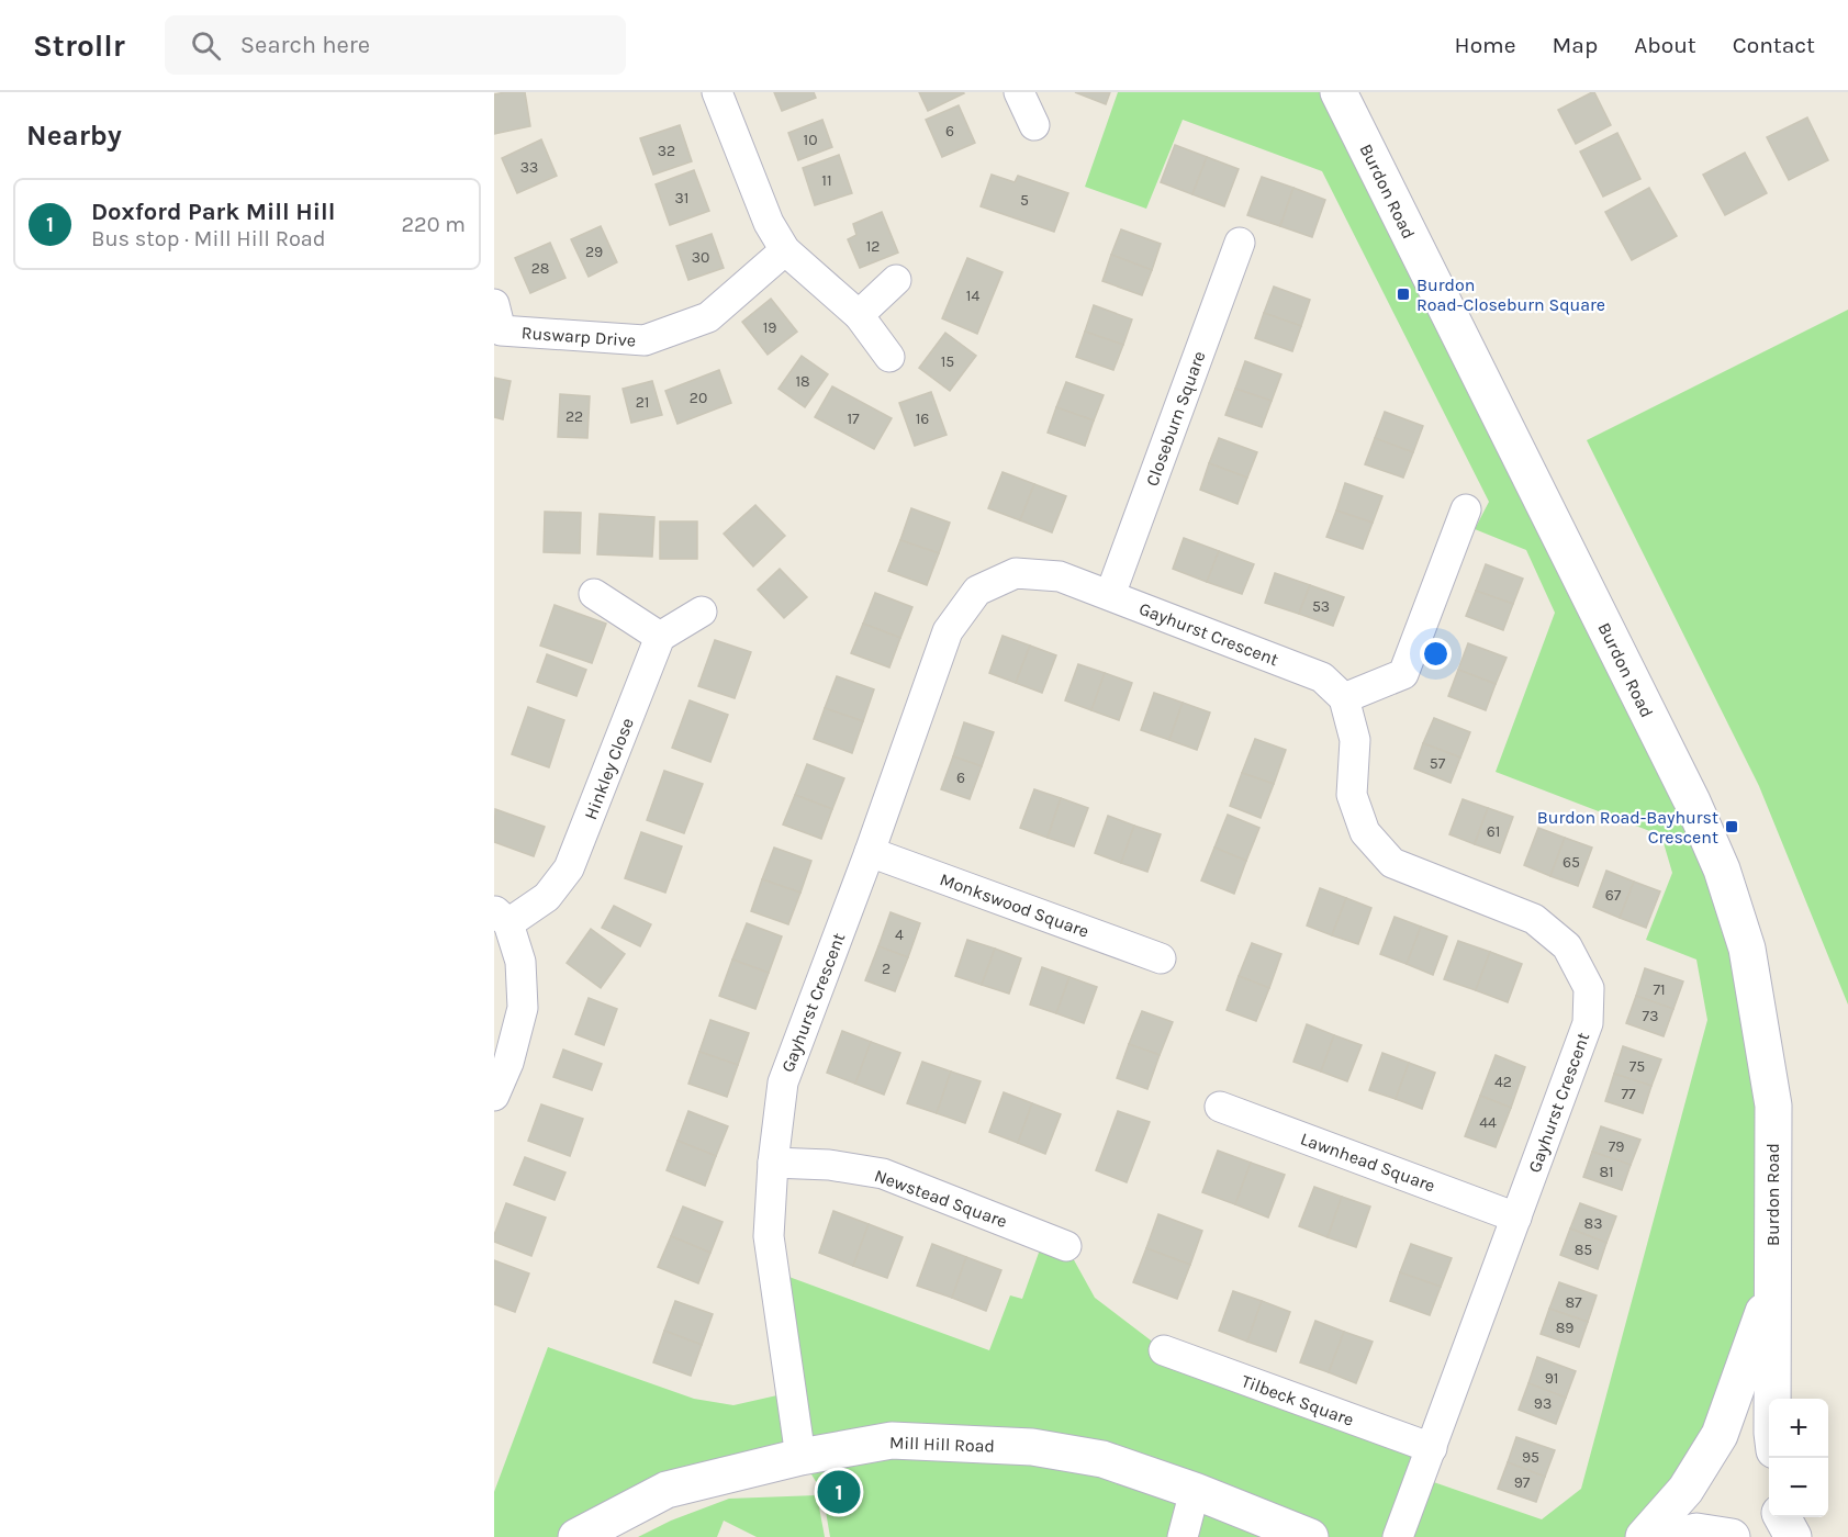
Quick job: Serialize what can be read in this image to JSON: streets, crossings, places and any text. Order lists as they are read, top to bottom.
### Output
{
  "streets": {
    "main road": ["Burdon Road", "Mill Hill Road"],
    "street": [
      "Ruswarp Drive",
      "Closeburn Square",
      "Gayhurst Crescent",
      "Hinkley Close",
      "Monkswood Square",
      "Lawnhead Square",
      "Newstead Square",
      "Tilbeck Square"
    ]
  },
  "crossings": [
    ["Closeburn Square", "Gayhurst Crescent"],
    ["Gayhurst Crescent", "Monkswood Square"],
    ["Gayhurst Crescent", "Lawnhead Square"],
    ["Gayhurst Crescent", "Newstead Square"],
    ["Gayhurst Crescent", "Tilbeck Square"],
    ["Gayhurst Crescent", "Mill Hill Road"]
  ],
  "places": {
    "transit": ["Burdon Road-Closeburn Square", "Burdon Road-Bayhurst Crescent"]
  },
  "house_numbers": [
    "6",
    "10",
    "32",
    "33",
    "11",
    "31",
    "5",
    "12",
    "29",
    "30",
    "28",
    "14",
    "19",
    "15",
    "18",
    "20",
    "21",
    "22",
    "17",
    "16",
    "53",
    "57",
    "6",
    "61",
    "65",
    "67",
    "4",
    "2",
    "71",
    "73",
    "75",
    "42",
    "77",
    "44",
    "79",
    "81",
    "83",
    "85",
    "87",
    "89",
    "91",
    "93",
    "95",
    "97"
  ],
  "page": {
    "header": "Strollr",
    "search": "Search here",
    "nav": [
      "Home",
      "Map",
      "About",
      "Contact"
    ],
    "heading": "Nearby",
    "list": [
      {
        "mark": "1",
        "name": "Doxford Park Mill Hill",
        "note": "Bus stop · Mill Hill Road",
        "value": "220 m"
      }
    ],
    "map_buttons": ["+", "−"],
    "pins": "1"
  }
}
